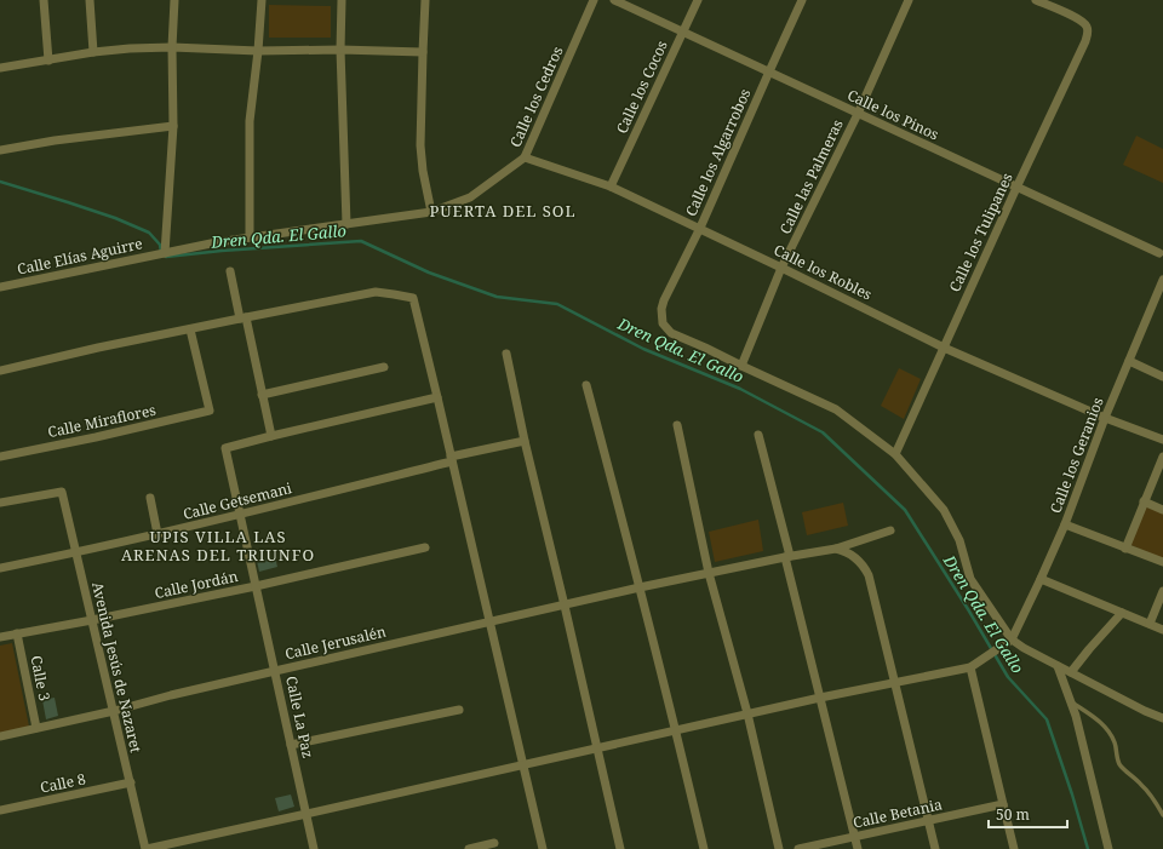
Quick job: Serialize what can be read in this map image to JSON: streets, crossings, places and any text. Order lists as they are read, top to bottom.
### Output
{
  "streets": {
    "street": [
      "Calle los Cocos",
      "Calle los Cedros",
      "Calle los Pinos",
      "Calle los Algarrobos",
      "Calle las Palmeras",
      "Calle los Tulipanes",
      "Calle Elías Aguirre",
      "Calle los Robles",
      "Calle Miraflores",
      "Calle los Geranios",
      "Calle Getsemani",
      "Calle Jordán",
      "Calle Jerusalén",
      "Avenida Jesús de Nazaret",
      "Calle 3",
      "Calle La Paz",
      "Calle 8",
      "Calle Betania"
    ]
  },
  "crossings": [
    ["Calle los Cocos", "Calle los Pinos"],
    ["Calle los Cocos", "Calle los Robles"],
    ["Calle los Cedros", "Calle Elías Aguirre"],
    ["Calle los Cedros", "Calle los Robles"],
    ["Calle los Pinos", "Calle los Algarrobos"],
    ["Calle los Pinos", "Calle las Palmeras"],
    ["Calle los Pinos", "Calle los Tulipanes"],
    ["Calle los Algarrobos", "Calle las Palmeras"],
    ["Calle los Algarrobos", "Calle los Robles"],
    ["Calle las Palmeras", "Calle los Robles"],
    ["Calle los Tulipanes", "Calle los Robles"],
    ["Calle los Robles", "Calle los Geranios"],
    ["Calle Getsemani", "Avenida Jesús de Nazaret"],
    ["Calle Getsemani", "Calle La Paz"],
    ["Calle Jordán", "Avenida Jesús de Nazaret"],
    ["Calle Jordán", "Calle 3"],
    ["Calle Jordán", "Calle La Paz"],
    ["Calle Jerusalén", "Avenida Jesús de Nazaret"],
    ["Calle Jerusalén", "Calle 3"],
    ["Calle Jerusalén", "Calle La Paz"],
    ["Avenida Jesús de Nazaret", "Calle 8"]
  ],
  "districts": ["PUERTA DEL SOL", "UPIS VILLA LAS ARENAS DEL TRIUNFO"],
  "water": ["Dren Qda. El Gallo"],
  "scale_bar": "50 m"
}
